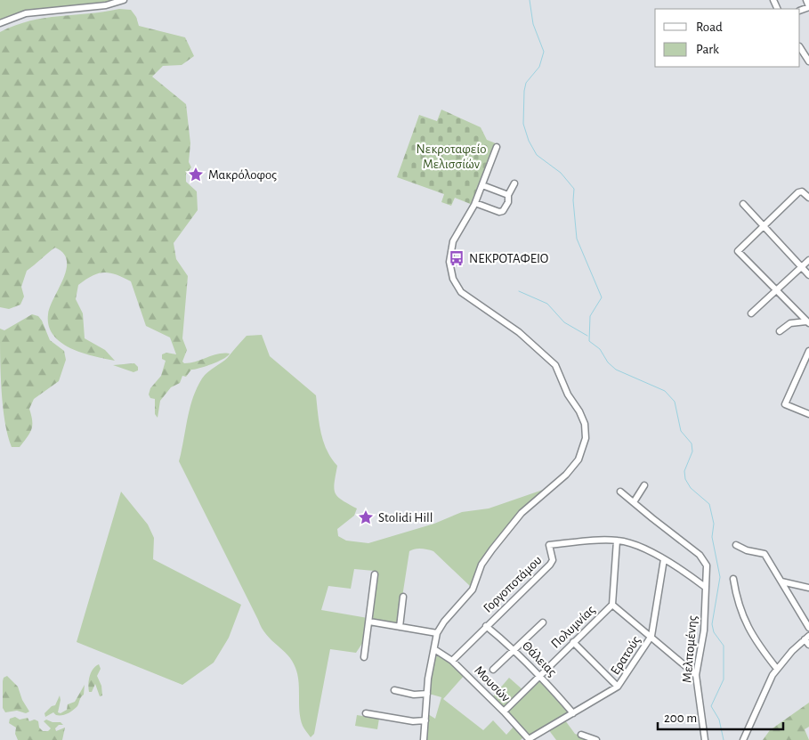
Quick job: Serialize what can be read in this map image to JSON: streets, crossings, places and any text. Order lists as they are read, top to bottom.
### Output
{
  "streets": {
    "street": [
      "Γοργοποτάμου",
      "Πολυμνίας",
      "Μελπομένης",
      "Ερατούς",
      "Θάλειας",
      "Μουσών"
    ]
  },
  "crossings": [
    ["Γοργοποτάμου", "Πολυμνίας"],
    ["Γοργοποτάμου", "Μελπομένης"],
    ["Γοργοποτάμου", "Ερατούς"],
    ["Γοργοποτάμου", "Θάλειας"],
    ["Γοργοποτάμου", "Μουσών"],
    ["Πολυμνίας", "Θάλειας"],
    ["Πολυμνίας", "Μουσών"],
    ["Ερατούς", "Θάλειας"],
    ["Ερατούς", "Μουσών"]
  ],
  "parks": ["Νεκροταφείο Μελισσίών"],
  "places": {
    "place": ["Μακρόλοφος", "Stolidi Hill"],
    "bus stop": ["ΝΕΚΡΟΤΑΦΕΙΟ"]
  },
  "legend": ["Road", "Park"],
  "scale_bar": "200 m"
}
